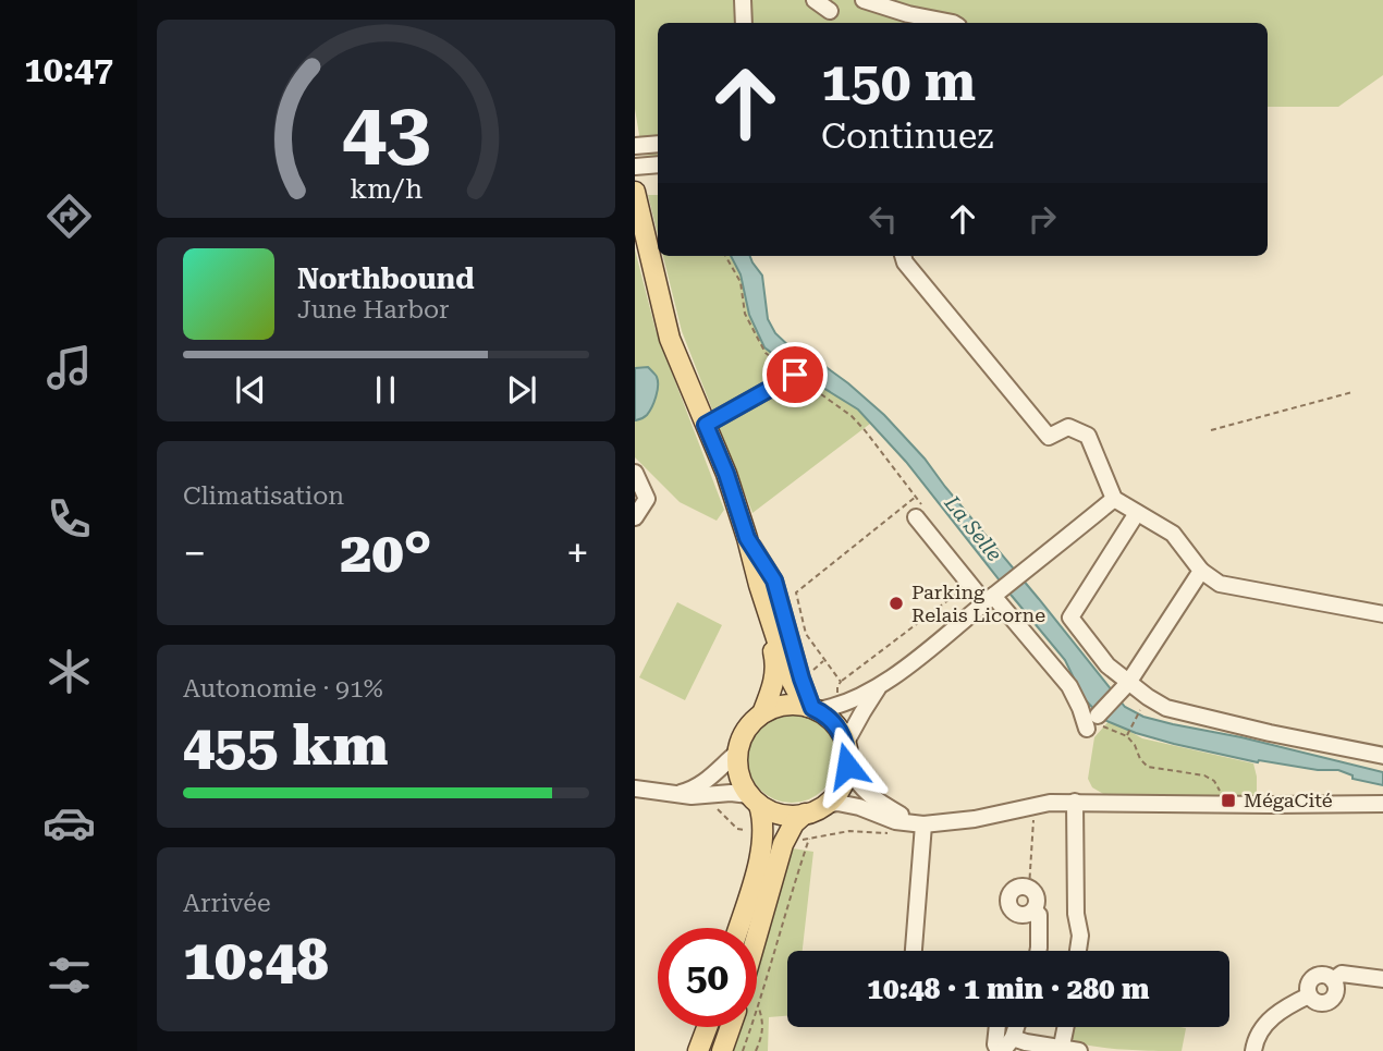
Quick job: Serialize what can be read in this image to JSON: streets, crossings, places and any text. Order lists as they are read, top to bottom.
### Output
{
  "water": ["La Selle"],
  "places": {
    "other": ["Parking Relais Licorne"],
    "transit": ["MégaCité"]
  },
  "page": {
    "tabs": "10:47",
    "turn": ["150 m", "Continuez"],
    "song": ["Northbound", "June Harbor"],
    "tile": [
      "Climatisation",
      ["Autonomie · 91%", "455 km"],
      ["Arrivée", "10:48"]
    ],
    "heat": ["−", "20°", "+"],
    "limit": "50",
    "trip": "10:48 · 1 min · 280 m",
    "gauge": ["43", "km/h"]
  }
}
